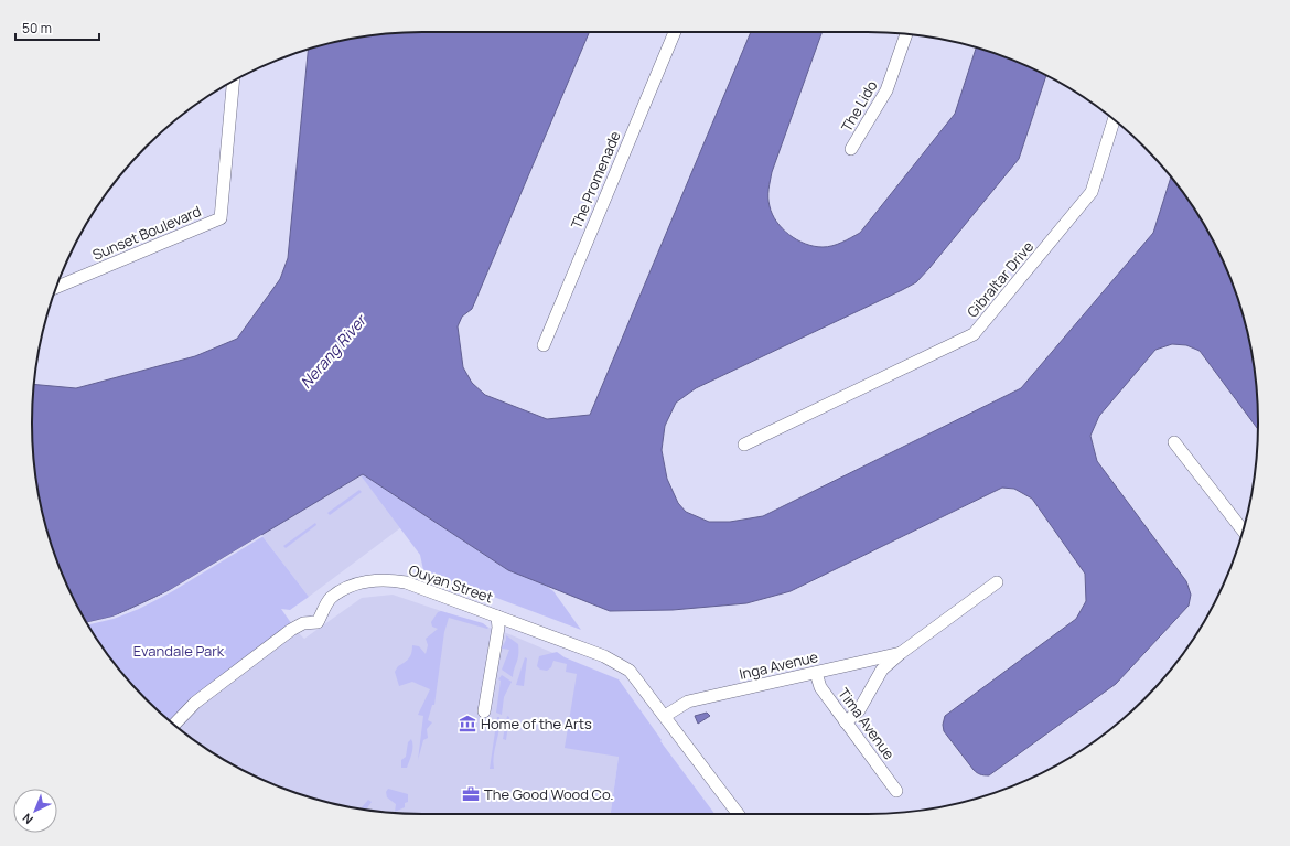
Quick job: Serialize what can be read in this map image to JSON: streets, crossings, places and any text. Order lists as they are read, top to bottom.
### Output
{
  "streets": {
    "street": [
      "The Lido",
      "The Promenade",
      "Sunset Boulevard",
      "Gibraltar Drive",
      "Ouyan Street",
      "Inga Avenue",
      "Tima Avenue"
    ]
  },
  "crossings": [
    ["Ouyan Street", "Inga Avenue"],
    ["Inga Avenue", "Tima Avenue"]
  ],
  "water": ["Nerang River"],
  "parks": ["Evandale Park"],
  "places": {
    "museum": ["Home of the Arts"],
    "office": ["The Good Wood Co."]
  },
  "scale_bar": "50 m",
  "north": "bottom left"
}
